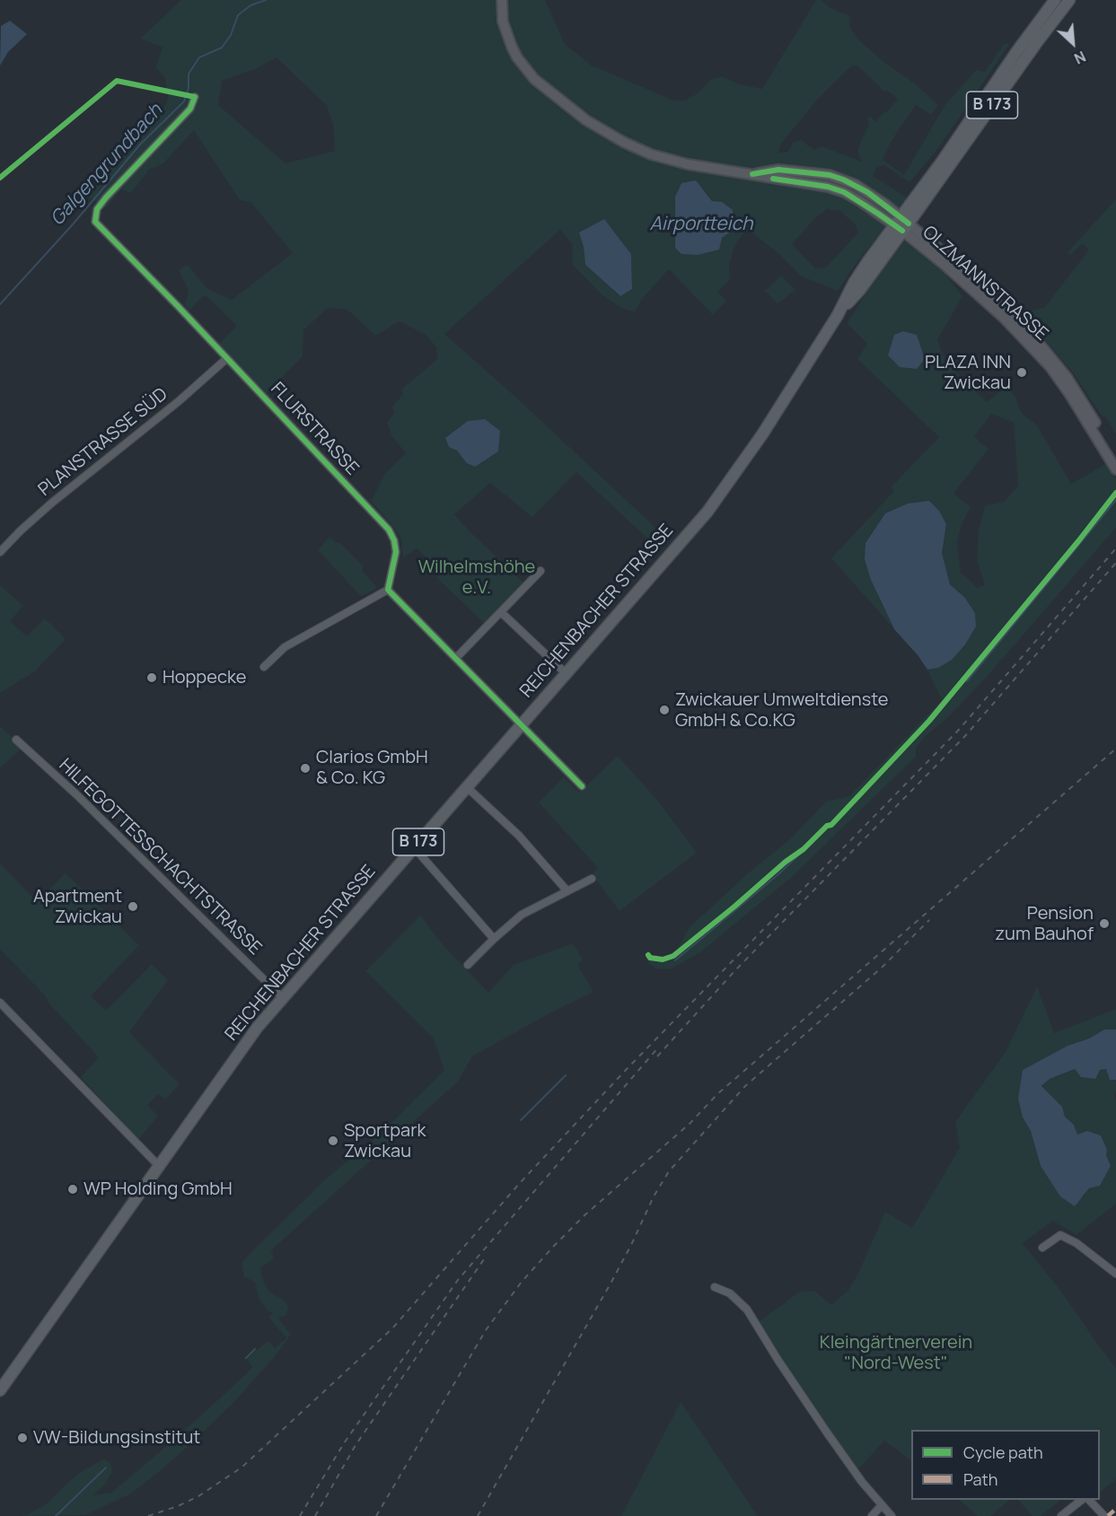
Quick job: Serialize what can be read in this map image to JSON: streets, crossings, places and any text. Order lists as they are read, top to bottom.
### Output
{
  "streets": {
    "main road": ["B 173", "OLZMANNSTRASSE", "REICHENBACHER STRASSE"],
    "street": ["FLURSTRASSE", "PLANSTRASSE SÜD", "HILFEGOTTESSCHACHTSTRASSE"]
  },
  "crossings": [
    ["OLZMANNSTRASSE", "REICHENBACHER STRASSE"],
    ["FLURSTRASSE", "PLANSTRASSE SÜD"],
    ["REICHENBACHER STRASSE", "HILFEGOTTESSCHACHTSTRASSE"]
  ],
  "water": ["Galgengrundbach", "Airportteich"],
  "parks": ["Wilhelmshöhe e.V.", "Kleingärtnerverein \"Nord-West\""],
  "places": [
    "PLAZA INN Zwickau",
    "Hoppecke",
    "Zwickauer Umweltdienste GmbH & Co.KG",
    "Clarios GmbH & Co. KG",
    "Apartment Zwickau",
    "Pension zum Bauhof",
    "Sportpark Zwickau",
    "WP Holding GmbH",
    "VW-Bildungsinstitut"
  ],
  "legend": ["Cycle path", "Path"],
  "north": "bottom right"
}
